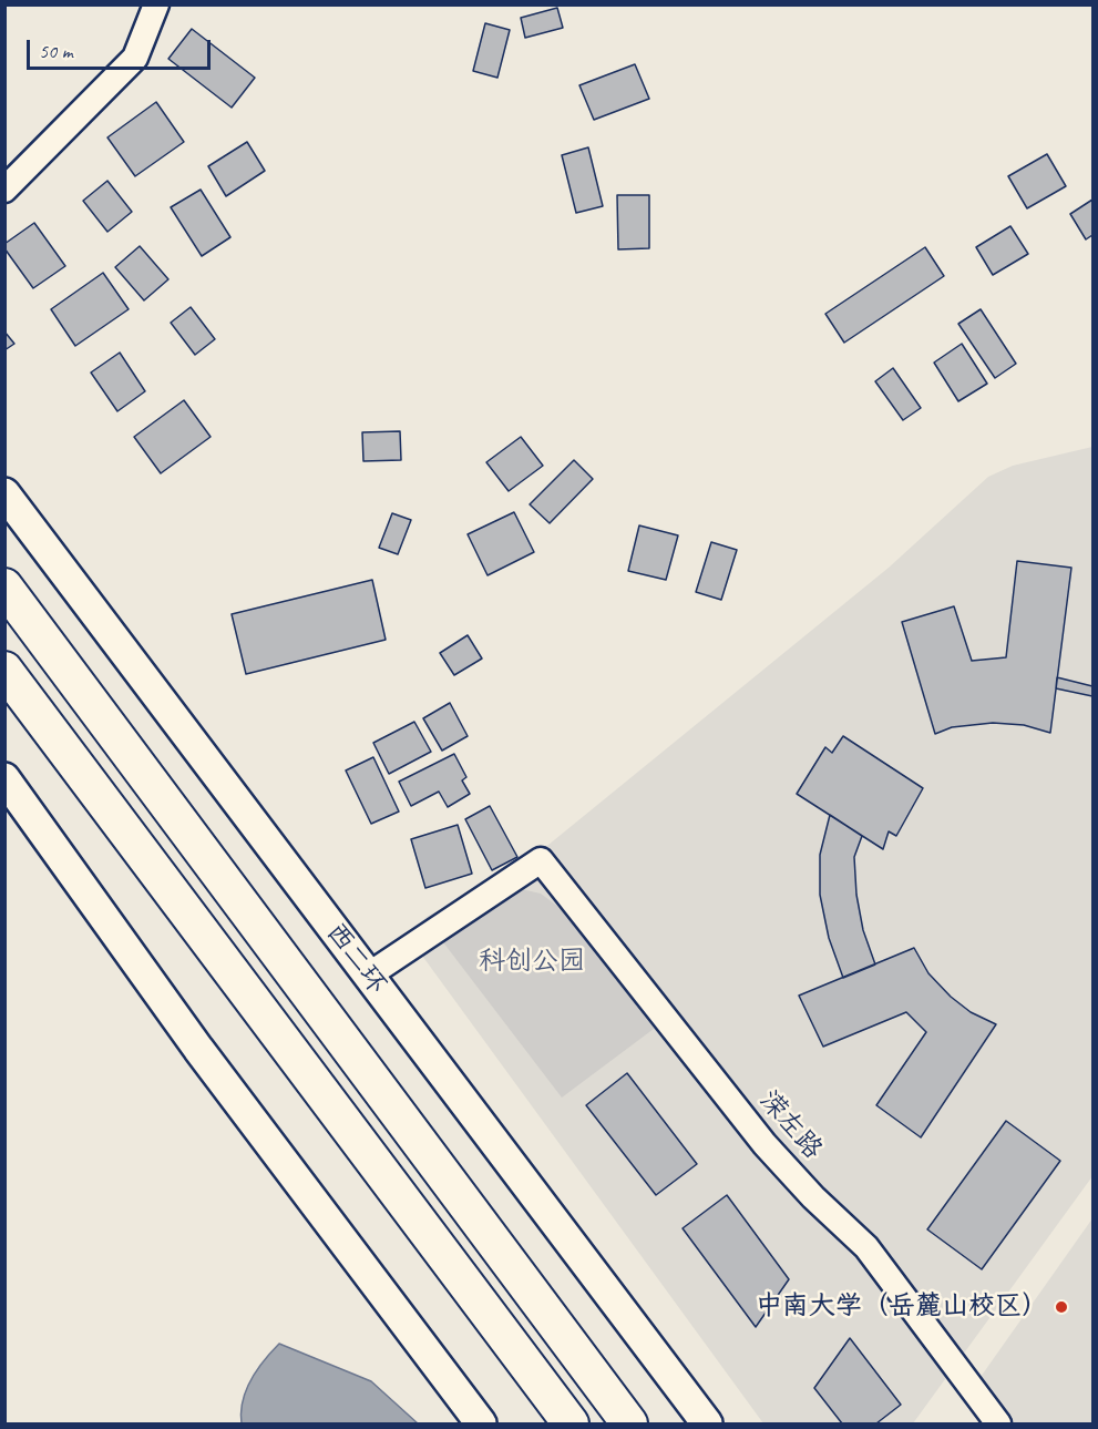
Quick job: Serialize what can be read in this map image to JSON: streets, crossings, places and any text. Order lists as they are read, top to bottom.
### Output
{
  "streets": {
    "main road": ["西二环"],
    "street": ["溁左路"]
  },
  "crossings": [
    ["西二环", "溁左路"]
  ],
  "parks": ["科创公园"],
  "places": ["中南大学（岳麓山校区）"],
  "scale_bar": "50 m"
}
